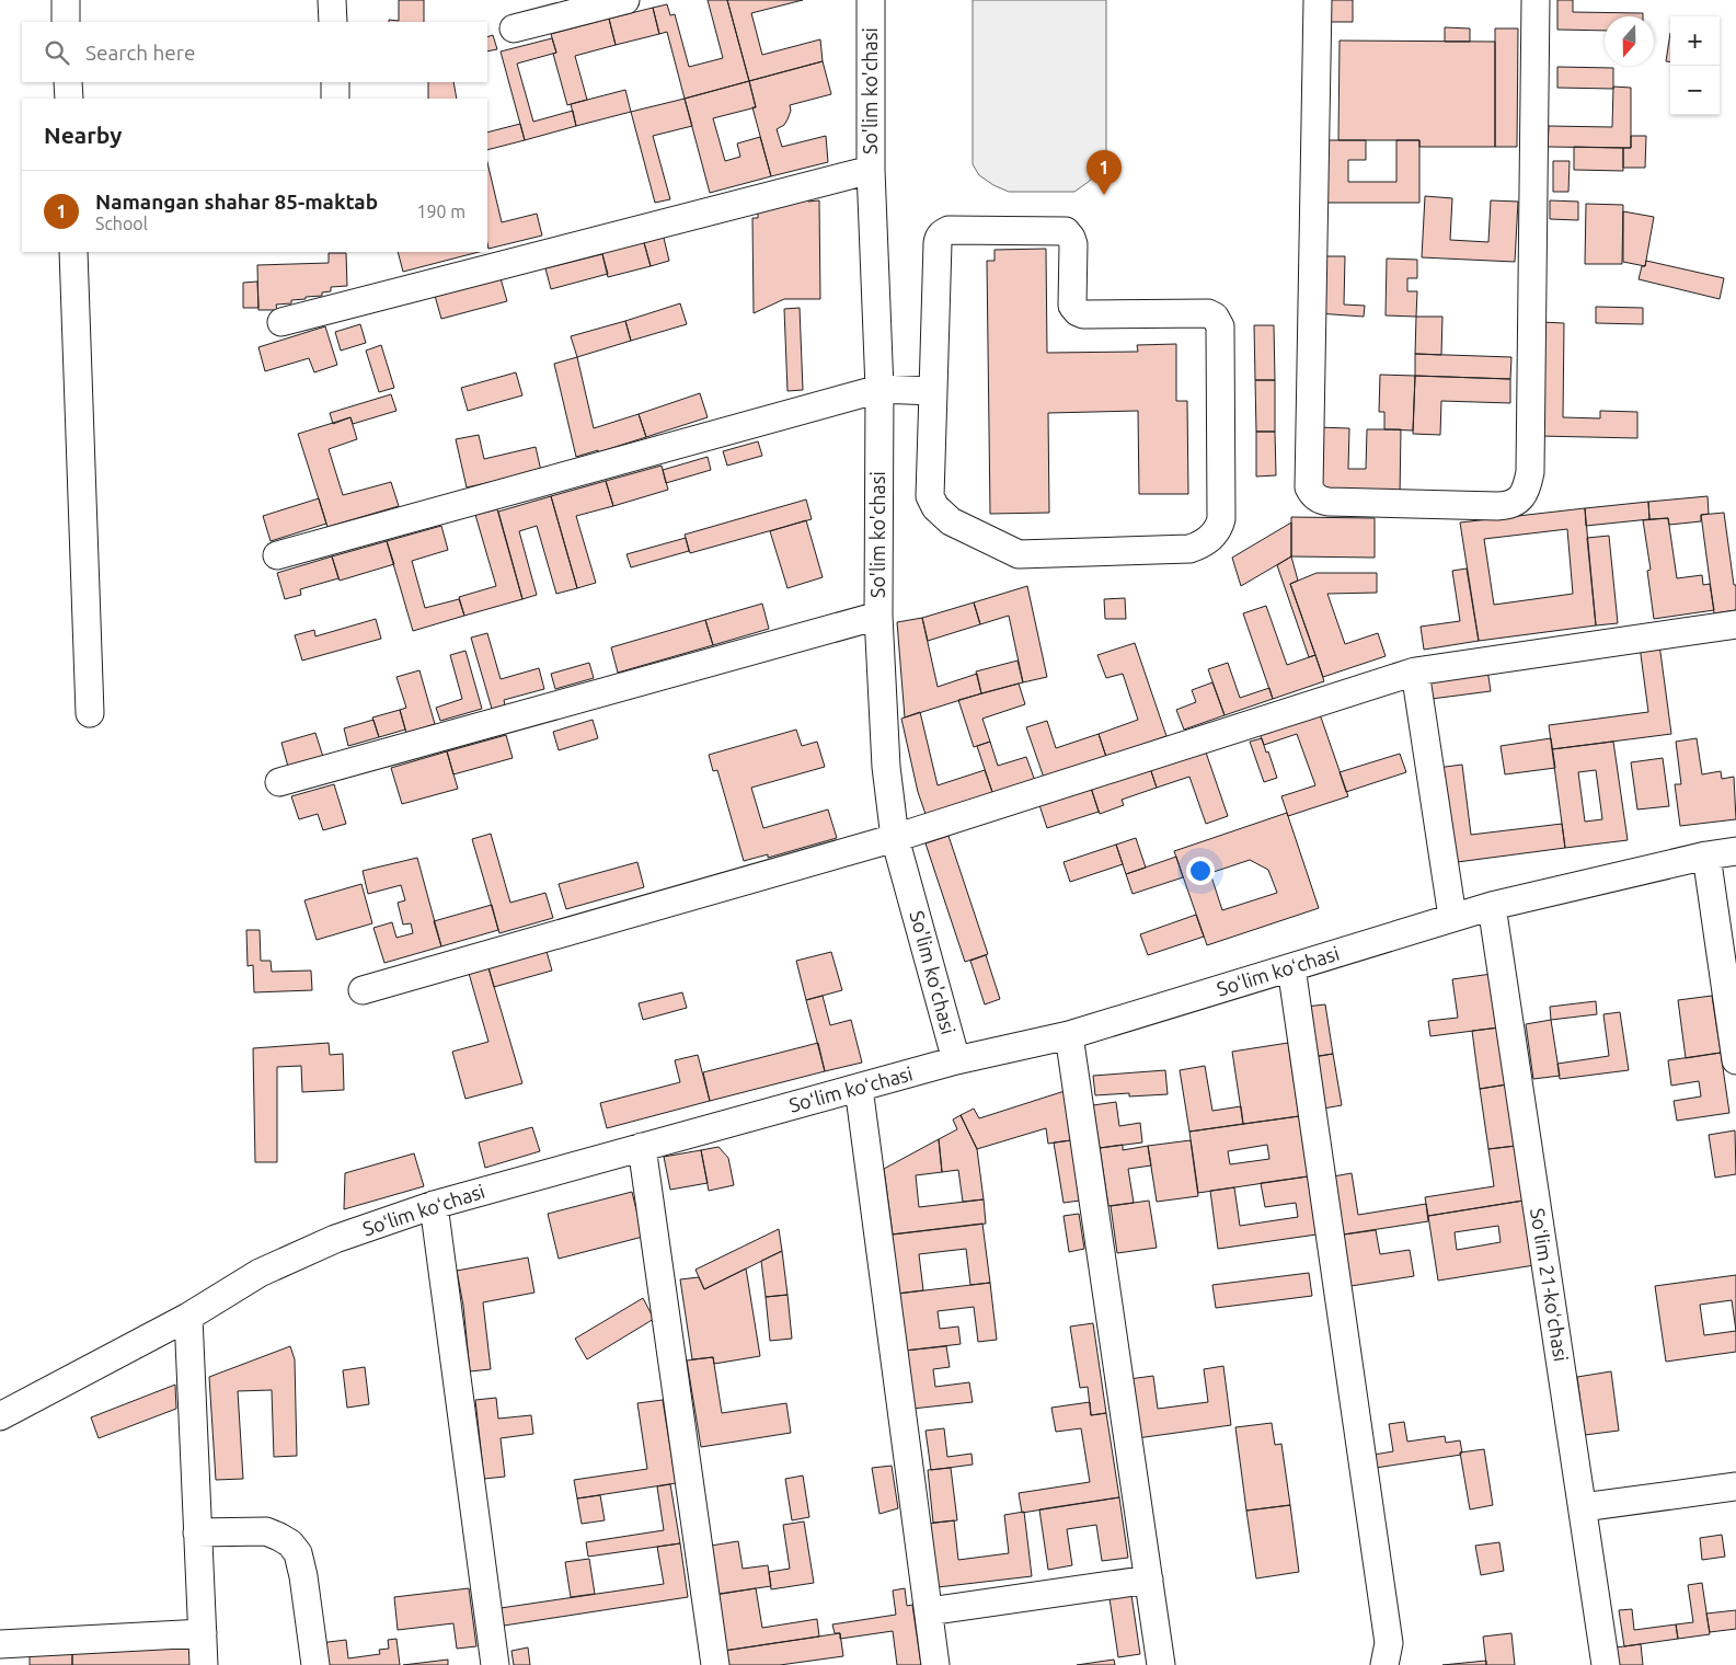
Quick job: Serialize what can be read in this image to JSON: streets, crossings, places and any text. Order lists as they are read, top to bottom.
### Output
{
  "streets": {
    "street": ["So'lim ko'chasi", "Soʻlim koʻchasi", "Soʻlim 21-koʻchasi"]
  },
  "crossings": [
    ["So'lim ko'chasi", "Soʻlim koʻchasi"],
    ["Soʻlim koʻchasi", "Soʻlim 21-koʻchasi"]
  ],
  "north": "bottom",
  "page": {
    "map_buttons": ["+", "−"],
    "search": "Search here",
    "heading": "Nearby",
    "pins": "1",
    "list": [
      {
        "mark": "1",
        "name": "Namangan shahar 85-maktab",
        "note": "School",
        "value": "190 m"
      }
    ]
  }
}
